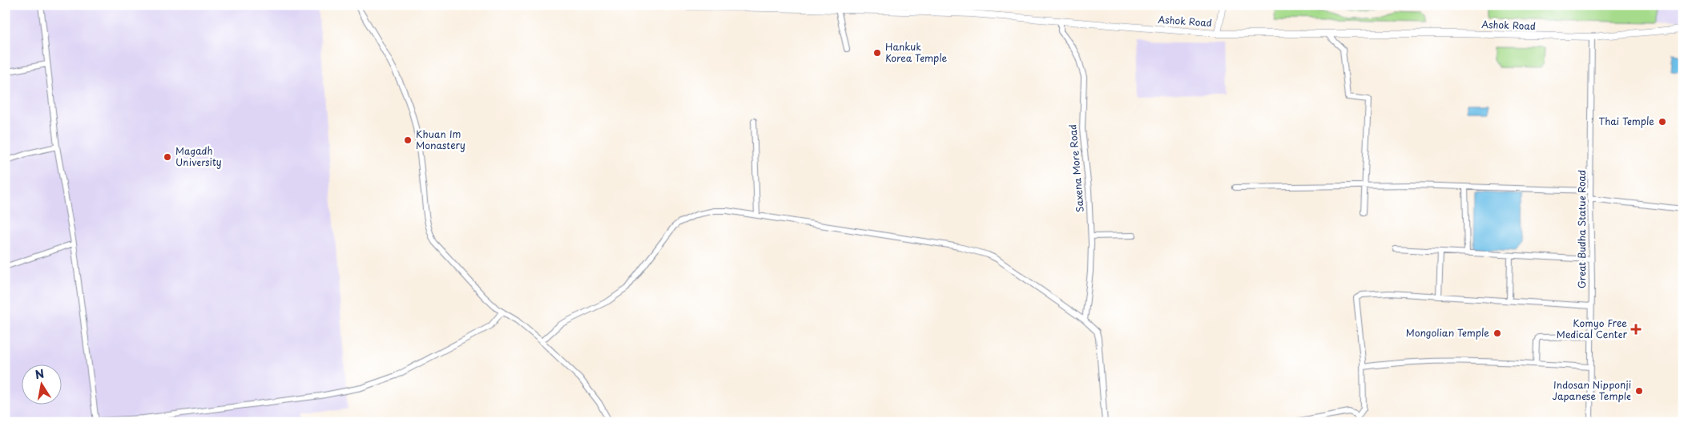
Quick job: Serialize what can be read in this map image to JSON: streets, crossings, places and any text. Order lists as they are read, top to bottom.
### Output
{
  "streets": {
    "street": ["Ashok Road", "Saxena More Road", "Great Budha Statue Road"]
  },
  "crossings": [
    ["Ashok Road", "Saxena More Road"],
    ["Ashok Road", "Great Budha Statue Road"]
  ],
  "places": {
    "other": [
      "Hankuk Korea Temple",
      "Thai Temple",
      "Khuan Im Monastery",
      "Magadh University",
      "Mongolian Temple",
      "Indosan Nipponji Japanese Temple"
    ],
    "health": ["Komyo Free Medical Center"]
  },
  "north": "top"
}
